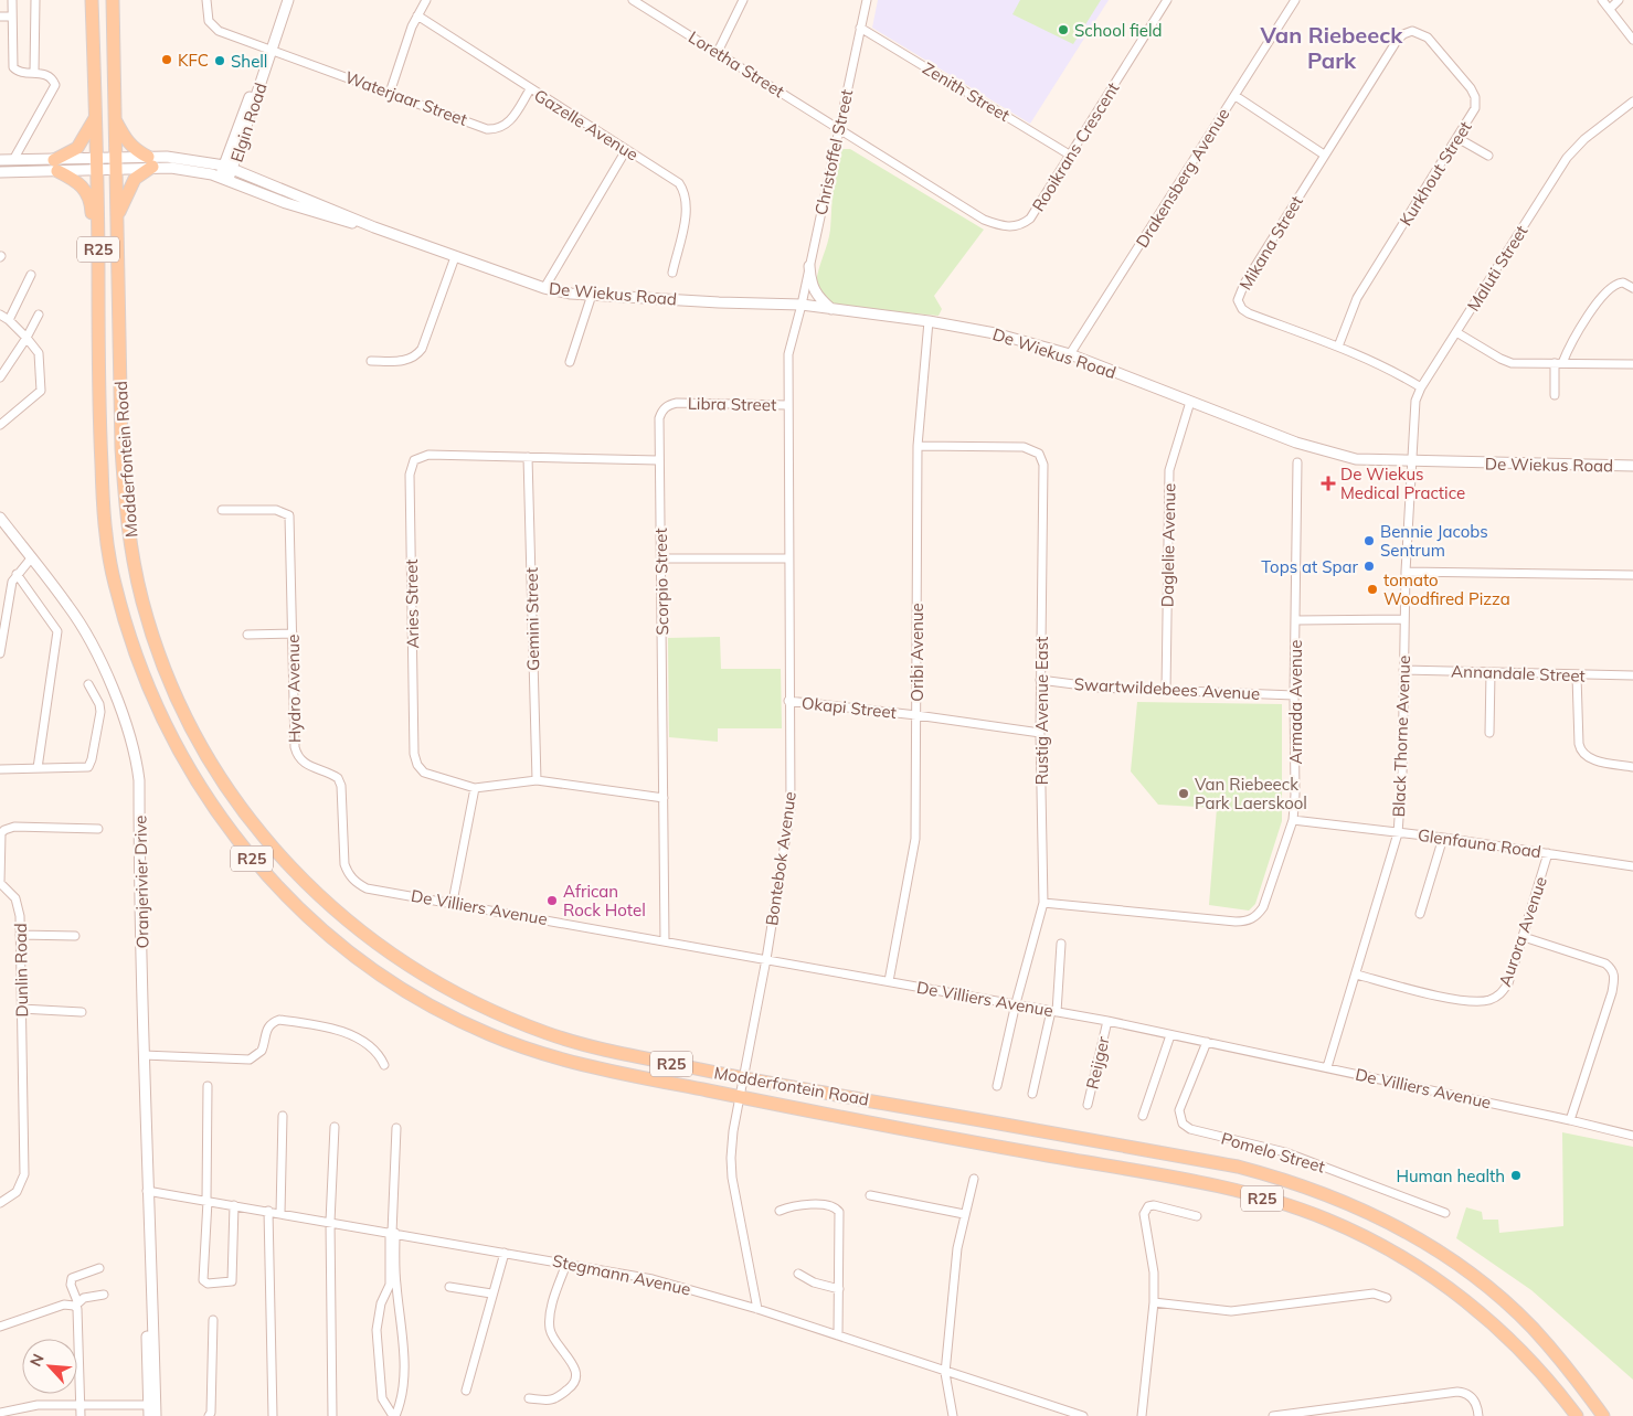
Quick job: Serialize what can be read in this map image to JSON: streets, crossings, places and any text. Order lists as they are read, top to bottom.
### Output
{
  "streets": {
    "main road": ["R25", "Modderfontein Road"],
    "street": [
      "Loretha Street",
      "Zenith Street",
      "Waterjaar Street",
      "Elgin Road",
      "Gazelle Avenue",
      "Rooikrans Crescent",
      "Christoffel Street",
      "Kurkhout Street",
      "Drakensberg Avenue",
      "Mikana Street",
      "Maluti Street",
      "De Wiekus Road",
      "Libra Street",
      "Daglelie Avenue",
      "Scorpio Street",
      "Aries Street",
      "Gemini Street",
      "Oribi Avenue",
      "Annandale Street",
      "Hydro Avenue",
      "Swartwildebees Avenue",
      "Armada Avenue",
      "Okapi Street",
      "Rustig Avenue East",
      "Black Thorne Avenue",
      "Glenfauna Road",
      "Bontebok Avenue",
      "Oranjerivier Drive",
      "De Villiers Avenue",
      "Aurora Avenue",
      "Dunlin Road",
      "Reijger",
      "Pomelo Street",
      "Stegmann Avenue"
    ]
  },
  "crossings": [
    ["Loretha Street", "Rooikrans Crescent"],
    ["Loretha Street", "Christoffel Street"],
    ["Zenith Street", "Rooikrans Crescent"],
    ["Zenith Street", "Christoffel Street"],
    ["Waterjaar Street", "Elgin Road"],
    ["Waterjaar Street", "Gazelle Avenue"],
    ["Elgin Road", "De Wiekus Road"],
    ["Rooikrans Crescent", "Christoffel Street"],
    ["Christoffel Street", "De Wiekus Road"],
    ["Christoffel Street", "Bontebok Avenue"],
    ["Kurkhout Street", "Mikana Street"],
    ["Drakensberg Avenue", "De Wiekus Road"],
    ["Mikana Street", "Maluti Street"],
    ["Maluti Street", "De Wiekus Road"],
    ["Maluti Street", "Black Thorne Avenue"],
    ["De Wiekus Road", "Modderfontein Road"],
    ["De Wiekus Road", "Daglelie Avenue"],
    ["De Wiekus Road", "Oribi Avenue"],
    ["De Wiekus Road", "Black Thorne Avenue"],
    ["De Wiekus Road", "Bontebok Avenue"],
    ["Libra Street", "Scorpio Street"],
    ["Libra Street", "Bontebok Avenue"],
    ["Modderfontein Road", "Bontebok Avenue"],
    ["Daglelie Avenue", "Swartwildebees Avenue"],
    ["Scorpio Street", "De Villiers Avenue"],
    ["Aries Street", "Gemini Street"],
    ["Oribi Avenue", "Okapi Street"],
    ["Oribi Avenue", "Rustig Avenue East"],
    ["Oribi Avenue", "De Villiers Avenue"],
    ["Annandale Street", "Black Thorne Avenue"],
    ["Hydro Avenue", "De Villiers Avenue"],
    ["Swartwildebees Avenue", "Armada Avenue"],
    ["Swartwildebees Avenue", "Rustig Avenue East"],
    ["Armada Avenue", "Rustig Avenue East"],
    ["Armada Avenue", "Glenfauna Road"],
    ["Okapi Street", "Rustig Avenue East"],
    ["Okapi Street", "Bontebok Avenue"],
    ["Rustig Avenue East", "De Villiers Avenue"],
    ["Black Thorne Avenue", "Glenfauna Road"],
    ["Black Thorne Avenue", "De Villiers Avenue"],
    ["Black Thorne Avenue", "Aurora Avenue"],
    ["Glenfauna Road", "Aurora Avenue"],
    ["Bontebok Avenue", "De Villiers Avenue"],
    ["Bontebok Avenue", "Stegmann Avenue"],
    ["Oranjerivier Drive", "Stegmann Avenue"],
    ["De Villiers Avenue", "Reijger"],
    ["De Villiers Avenue", "Pomelo Street"]
  ],
  "districts": ["Van Riebeeck Park"],
  "places": {
    "other": [
      "School field",
      "KFC",
      "Shell",
      "Bennie Jacobs Sentrum",
      "Tops at Spar",
      "tomato Woodfired Pizza",
      "Van Riebeeck Park Laerskool",
      "African Rock Hotel",
      "Human health"
    ],
    "health": ["De Wiekus Medical Practice"]
  },
  "north": "top left"
}
